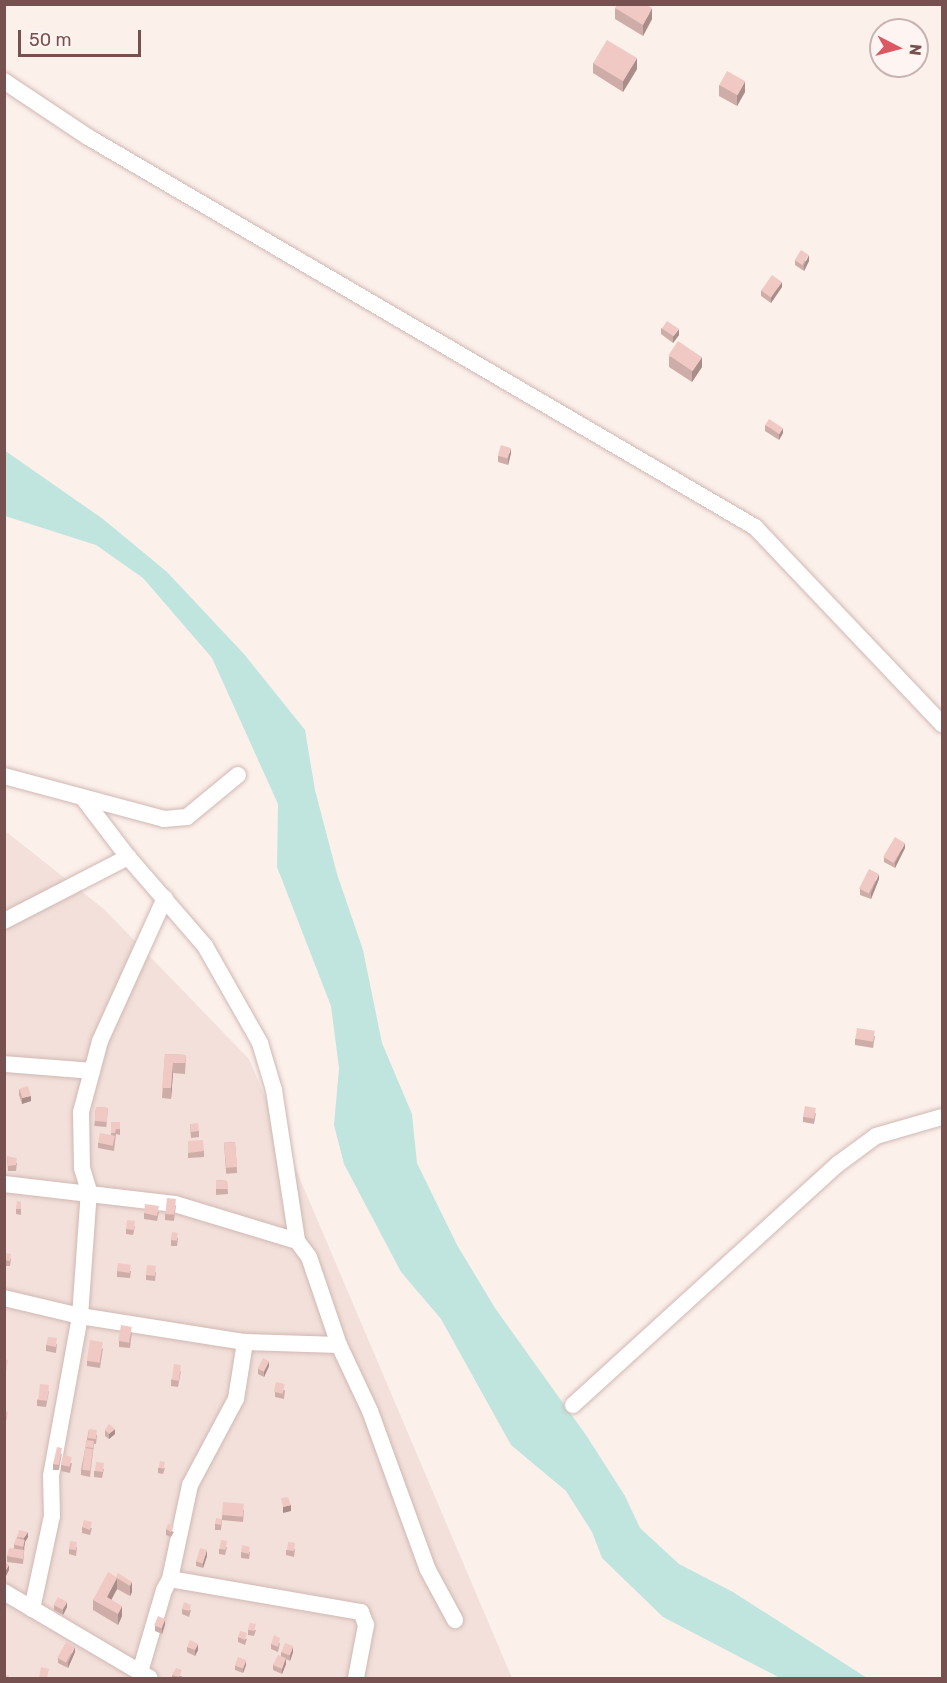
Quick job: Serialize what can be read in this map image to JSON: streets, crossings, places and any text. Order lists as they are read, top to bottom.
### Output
{
  "scale_bar": "50 m",
  "north": "right"
}
